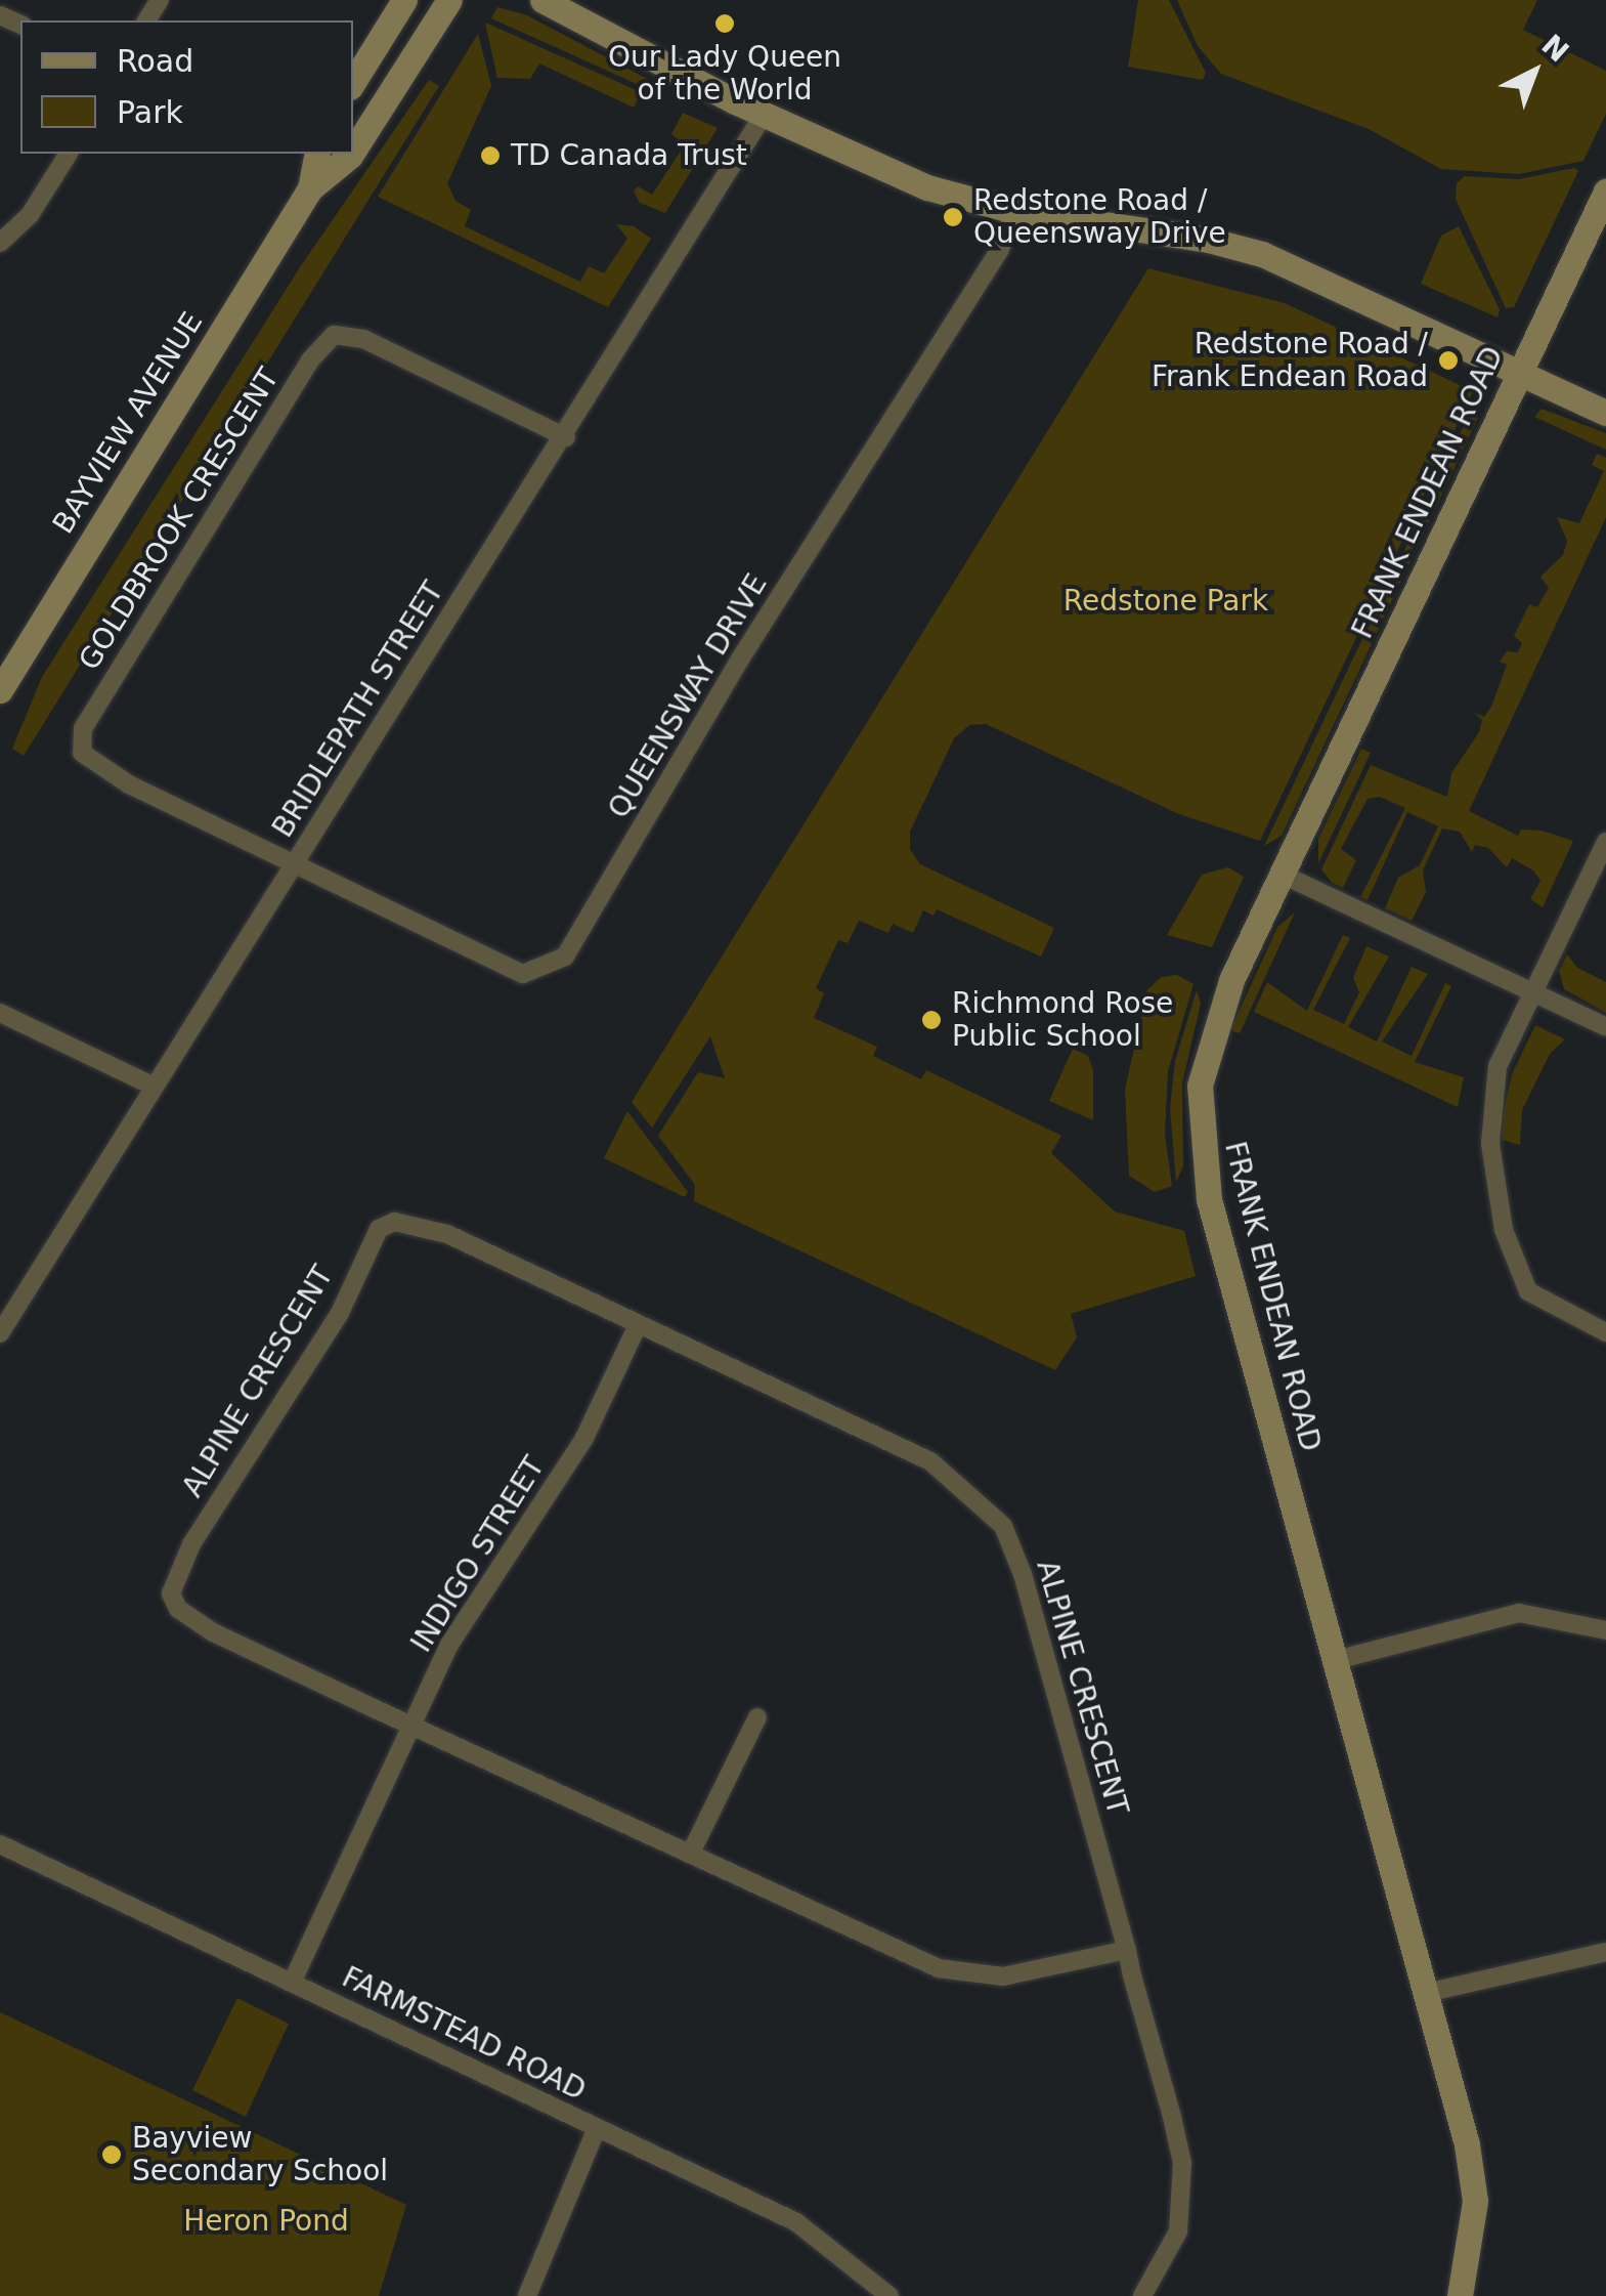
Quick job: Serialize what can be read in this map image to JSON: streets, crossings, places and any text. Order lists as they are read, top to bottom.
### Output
{
  "streets": {
    "street": [
      "BAYVIEW AVENUE",
      "FRANK ENDEAN ROAD",
      "GOLDBROOK CRESCENT",
      "QUEENSWAY DRIVE",
      "BRIDLEPATH STREET",
      "ALPINE CRESCENT",
      "INDIGO STREET",
      "FARMSTEAD ROAD"
    ]
  },
  "crossings": [
    ["GOLDBROOK CRESCENT", "QUEENSWAY DRIVE"],
    ["GOLDBROOK CRESCENT", "BRIDLEPATH STREET"],
    ["QUEENSWAY DRIVE", "BRIDLEPATH STREET"],
    ["ALPINE CRESCENT", "INDIGO STREET"],
    ["INDIGO STREET", "FARMSTEAD ROAD"]
  ],
  "parks": ["Redstone Park", "Heron Pond"],
  "places": [
    "Our Lady Queen of the World",
    "TD Canada Trust",
    "Redstone Road / Queensway Drive",
    "Redstone Road / Frank Endean Road",
    "Richmond Rose Public School",
    "Bayview Secondary School"
  ],
  "legend": ["Road", "Park"],
  "north": "top right"
}
